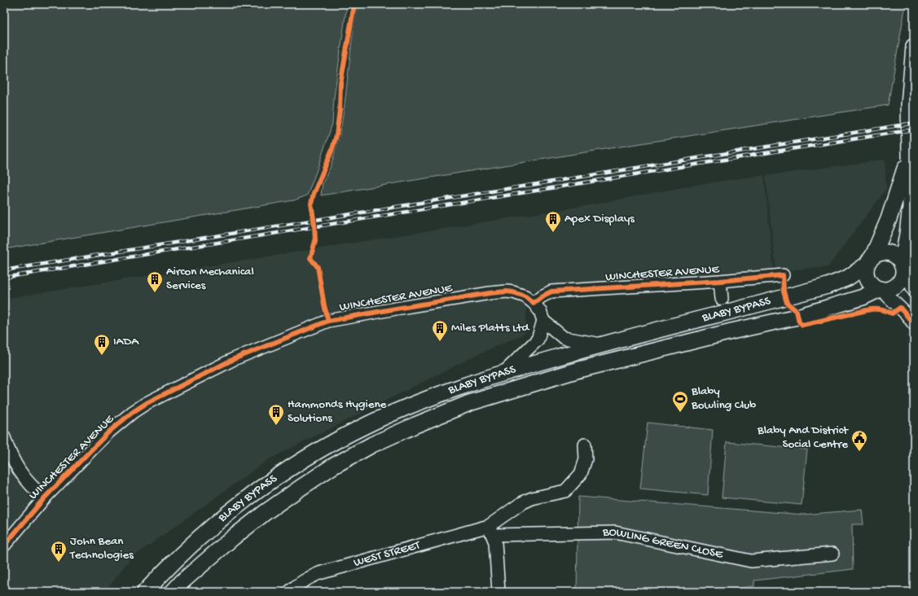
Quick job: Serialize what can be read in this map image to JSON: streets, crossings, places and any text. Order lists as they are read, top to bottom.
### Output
{
  "streets": {
    "main road": ["BLABY BYPASS"],
    "street": ["WINCHESTER AVENUE", "BOWLING GREEN CLOSE", "WEST STREET"]
  },
  "crossings": [
    ["WINCHESTER AVENUE", "BLABY BYPASS"],
    ["BOWLING GREEN CLOSE", "WEST STREET"]
  ],
  "places": {
    "building": [
      "Apex Displays",
      "Aircon Mechanical Services",
      "Miles Platts Ltd",
      "IADA",
      "Hammonds Hygiene Solutions",
      "John Bean Technologies"
    ],
    "sports": ["Blaby Bowling Club"],
    "public building": ["Blaby And District Social Centre"]
  }
}
